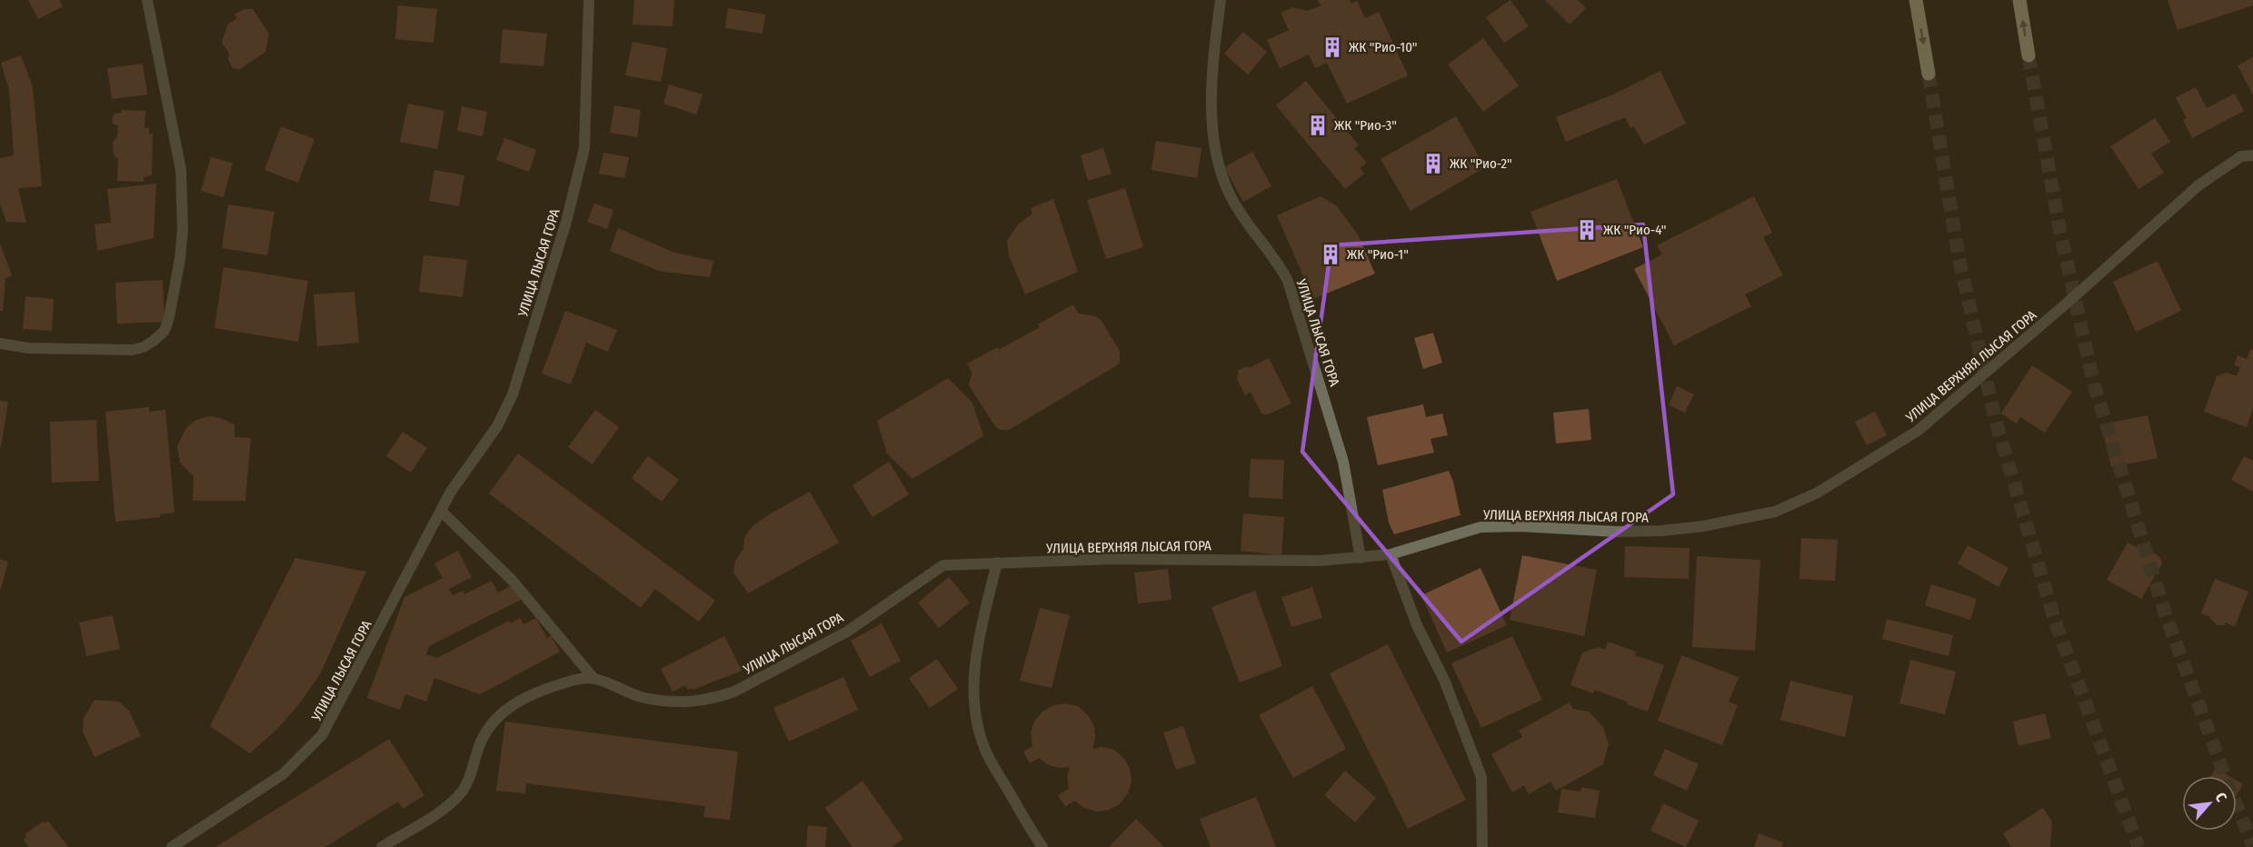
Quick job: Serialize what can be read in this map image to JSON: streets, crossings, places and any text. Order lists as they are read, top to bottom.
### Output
{
  "streets": {
    "street": ["УЛИЦА ЛЫСАЯ ГОРА", "УЛИЦА ВЕРХНЯЯ ЛЫСАЯ ГОРА"]
  },
  "crossings": [
    ["УЛИЦА ЛЫСАЯ ГОРА", "УЛИЦА ВЕРХНЯЯ ЛЫСАЯ ГОРА"]
  ],
  "places": {
    "building": [
      "ЖК \"Рио-10\"",
      "ЖК \"Рио-3\"",
      "ЖК \"Рио-2\"",
      "ЖК \"Рио-4\"",
      "ЖК \"Рио-1\""
    ]
  },
  "north": "top right"
}
